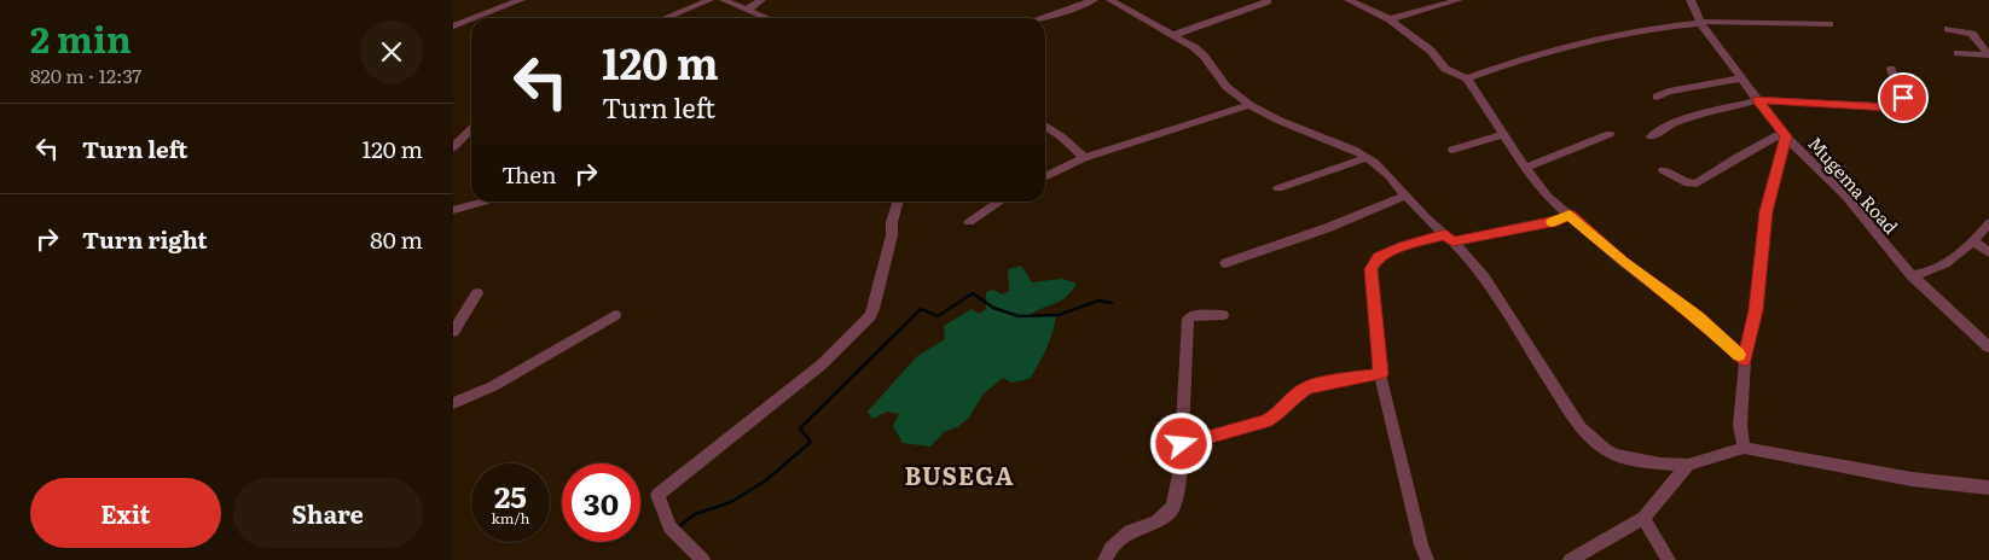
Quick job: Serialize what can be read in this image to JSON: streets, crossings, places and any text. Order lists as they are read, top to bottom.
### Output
{
  "streets": {
    "street": ["Mugema Road"]
  },
  "districts": ["BUSEGA"],
  "page": {
    "heading": ["2 min", "820 m · 12:37"],
    "turn": ["120 m", "Turn left"],
    "list": [
      {
        "name": "Turn left",
        "value": "120 m"
      },
      {
        "name": "Turn right",
        "value": "80 m"
      }
    ],
    "then": "Then",
    "speed": "25 km/h",
    "limit": "30",
    "buttons": ["Exit", "Share"]
  }
}
